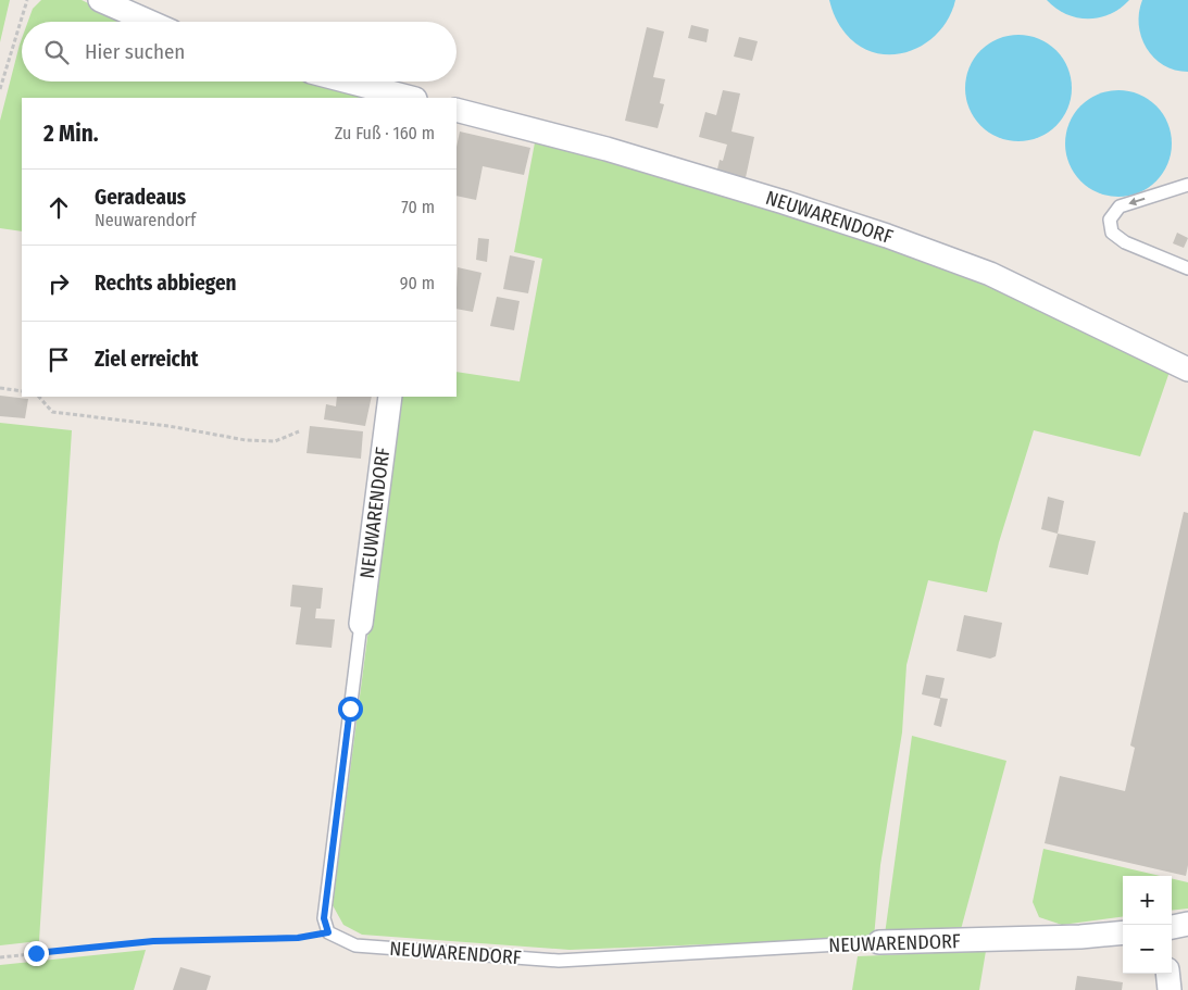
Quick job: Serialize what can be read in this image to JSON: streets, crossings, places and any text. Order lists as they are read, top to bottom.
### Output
{
  "streets": {
    "street": ["NEUWARENDORF"]
  },
  "page": {
    "search": "Hier suchen",
    "heading": ["2 Min.", "Zu Fuß · 160 m"],
    "list": [
      ["Geradeaus", "Neuwarendorf", "70 m"],
      ["Rechts abbiegen", "90 m"],
      "Ziel erreicht"
    ],
    "map_buttons": ["+", "−"]
  }
}
